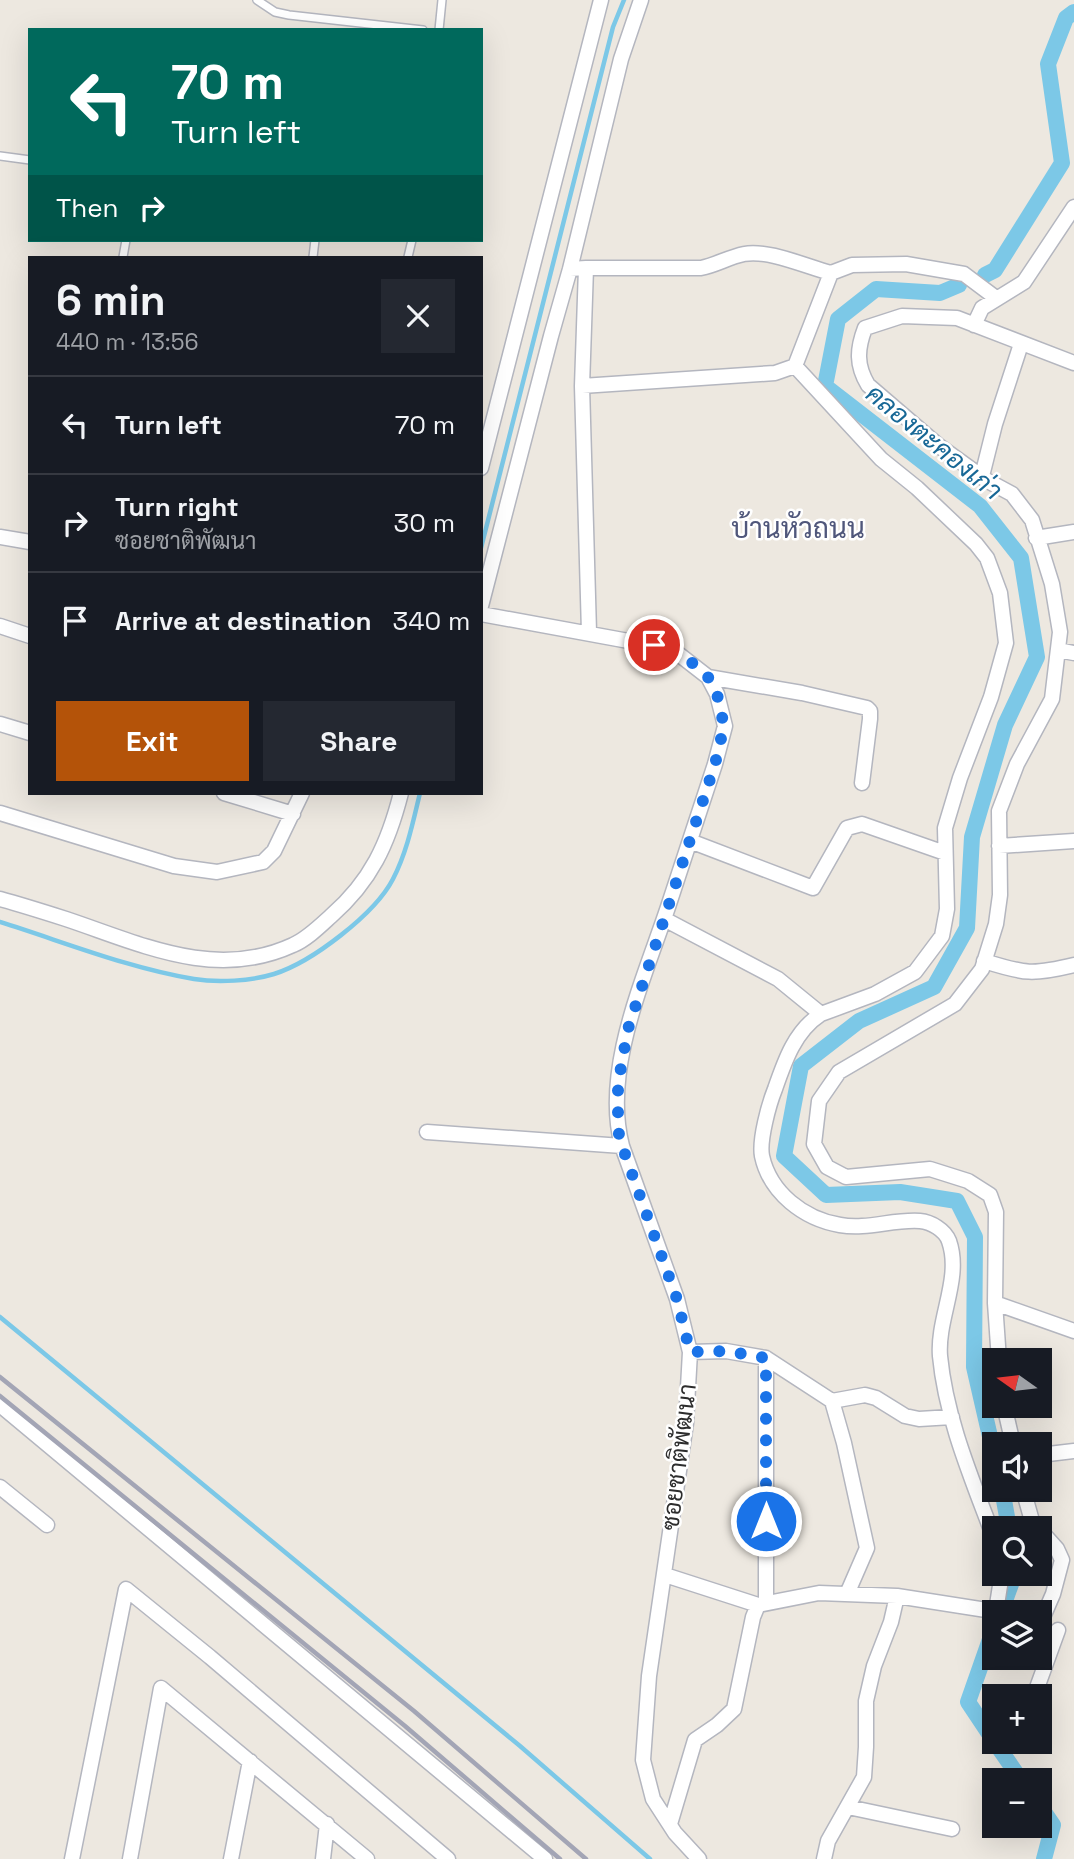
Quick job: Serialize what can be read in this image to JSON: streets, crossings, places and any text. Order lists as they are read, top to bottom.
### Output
{
  "streets": {
    "street": ["ซอยชาติพัฒนา"]
  },
  "districts": ["บ้านหัวถนน"],
  "water": ["คลองตะคองเก่า"],
  "north": "left",
  "page": {
    "turn": ["70 m", "Turn left"],
    "then": "Then",
    "heading": ["6 min", "440 m · 13:56"],
    "list": [
      {
        "name": "Turn left",
        "value": "70 m"
      },
      {
        "name": "Turn right",
        "note": "ซอยชาติพัฒนา",
        "value": "30 m"
      },
      {
        "name": "Arrive at destination",
        "value": "340 m"
      }
    ],
    "buttons": ["Exit", "Share"],
    "map_buttons": ["+", "−"]
  }
}
